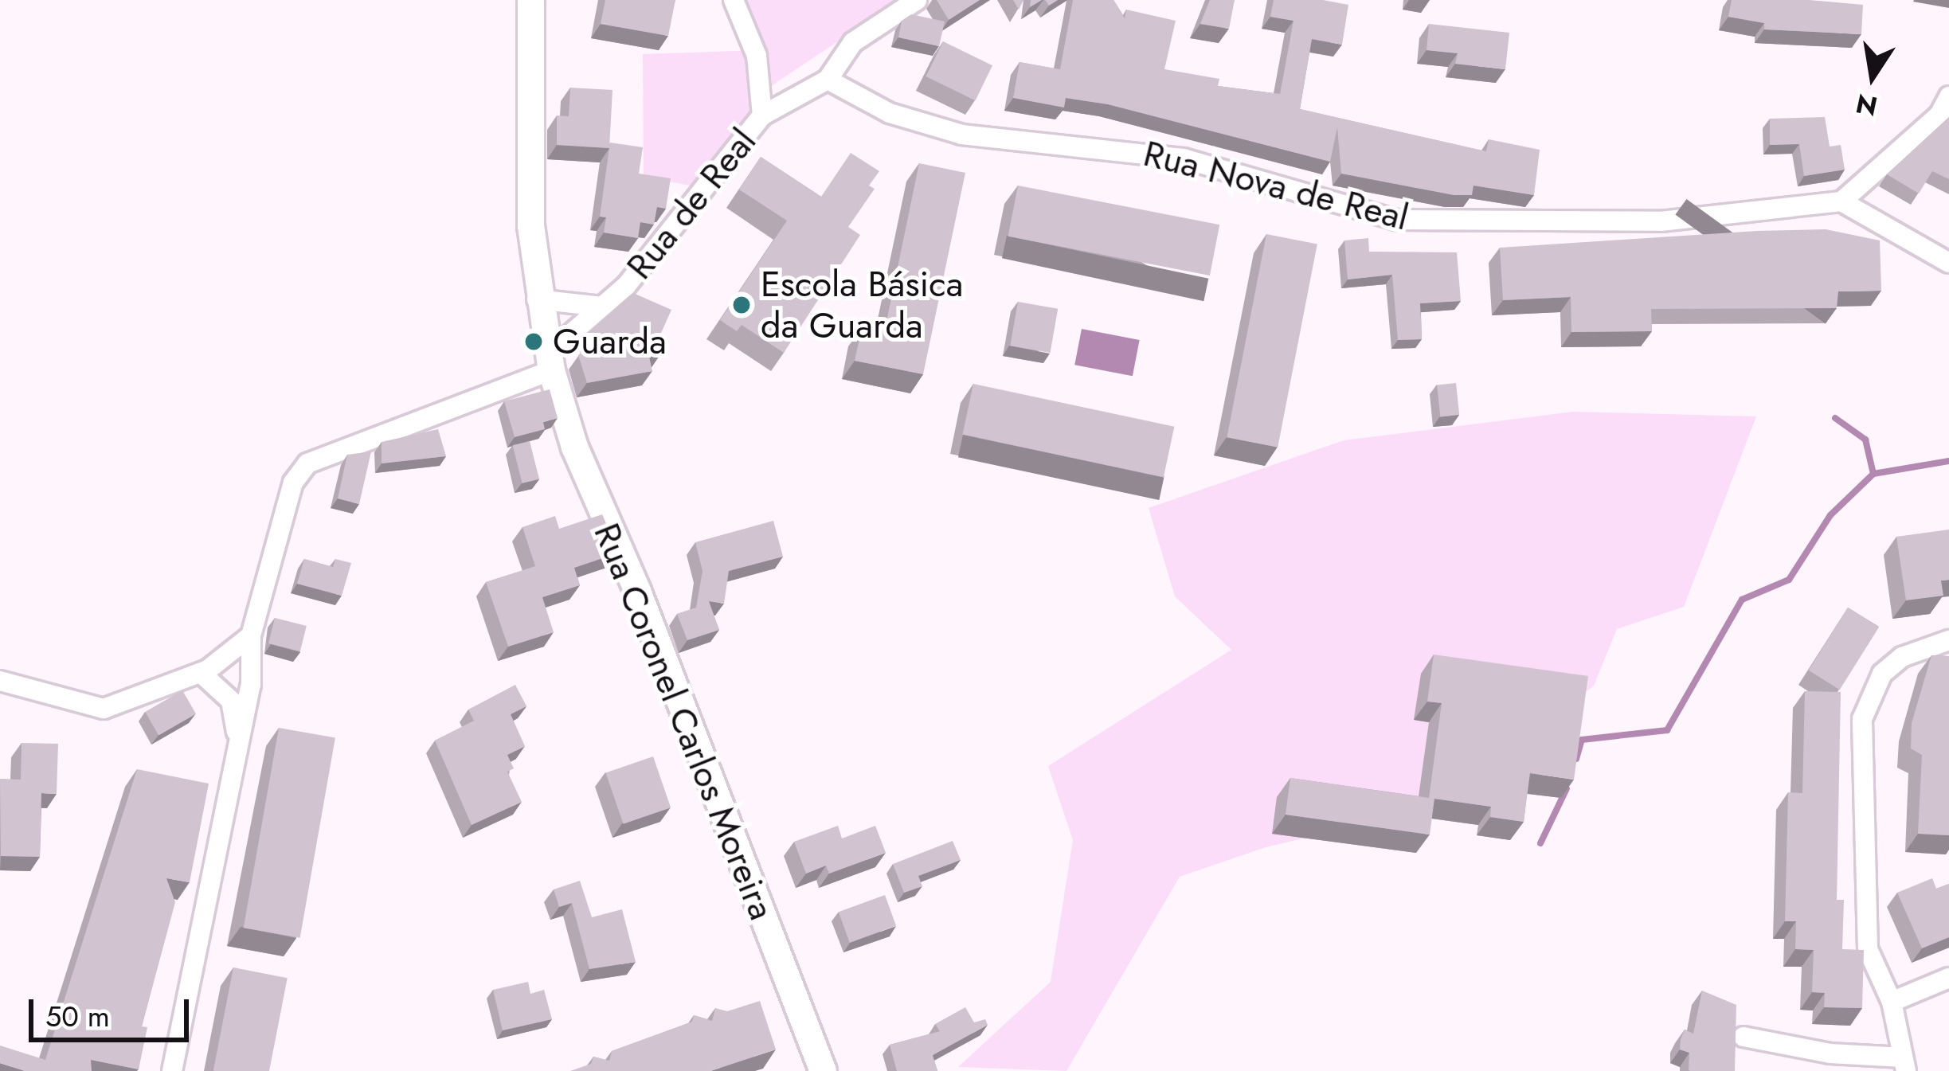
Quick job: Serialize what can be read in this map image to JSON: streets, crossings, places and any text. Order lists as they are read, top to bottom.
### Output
{
  "streets": {
    "main road": ["Rua Coronel Carlos Moreira"],
    "street": ["Rua Nova de Real", "Rua de Real"]
  },
  "crossings": [
    ["Rua Nova de Real", "Rua de Real"],
    ["Rua de Real", "Rua Coronel Carlos Moreira"]
  ],
  "places": ["Escola Básica da Guarda", "Guarda"],
  "scale_bar": "50 m",
  "north": "bottom"
}
